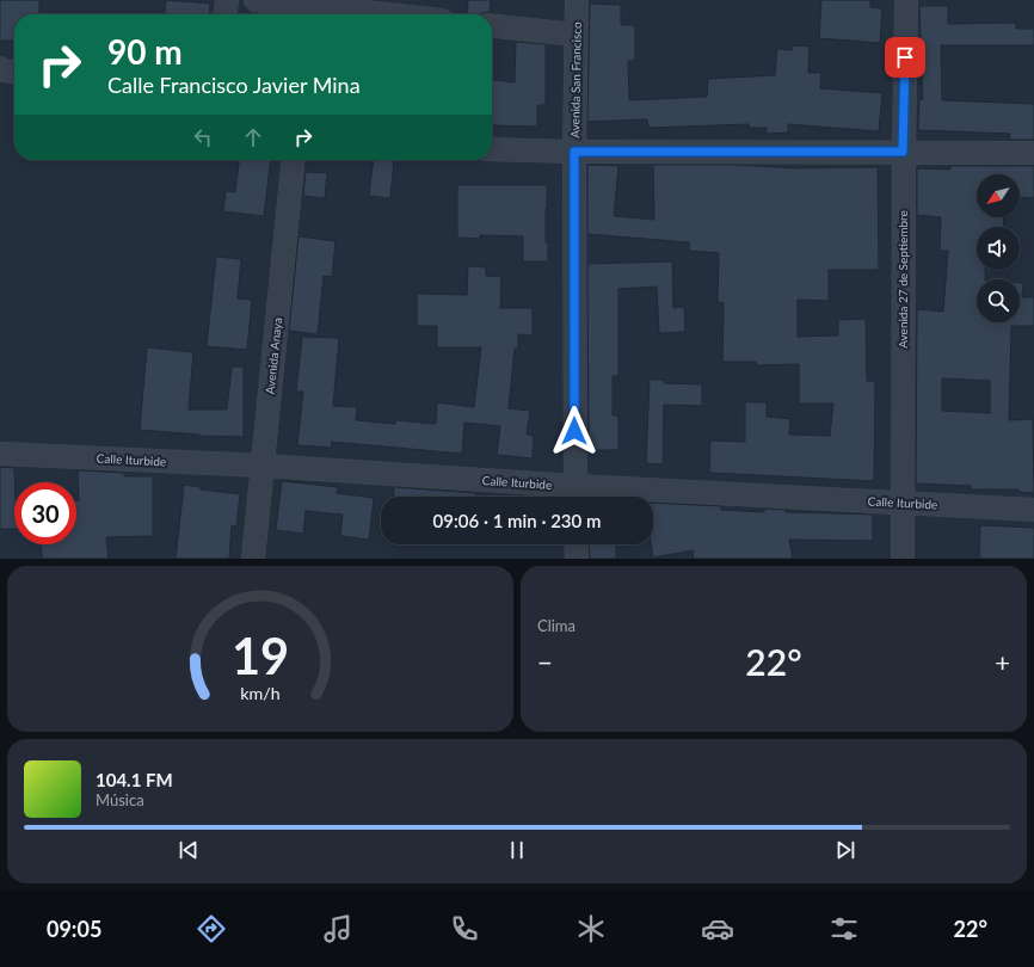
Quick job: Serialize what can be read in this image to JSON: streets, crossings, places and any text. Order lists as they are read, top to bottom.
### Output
{
  "streets": {
    "street": [
      "Avenida San Francisco",
      "Avenida 27 de Septiembre",
      "Avenida Anaya",
      "Calle Iturbide"
    ]
  },
  "crossings": [
    ["Avenida San Francisco", "Calle Iturbide"],
    ["Avenida 27 de Septiembre", "Calle Iturbide"],
    ["Avenida Anaya", "Calle Iturbide"]
  ],
  "north": "bottom left",
  "page": {
    "turn": ["90 m", "Calle Francisco Javier Mina"],
    "limit": "30",
    "trip": "09:06 · 1 min · 230 m",
    "tile": "Clima",
    "heat": ["−", "22°", "+"],
    "song": ["104.1 FM", "Música"],
    "tabs": ["09:05", "22°"],
    "gauge": ["19", "km/h"]
  }
}
